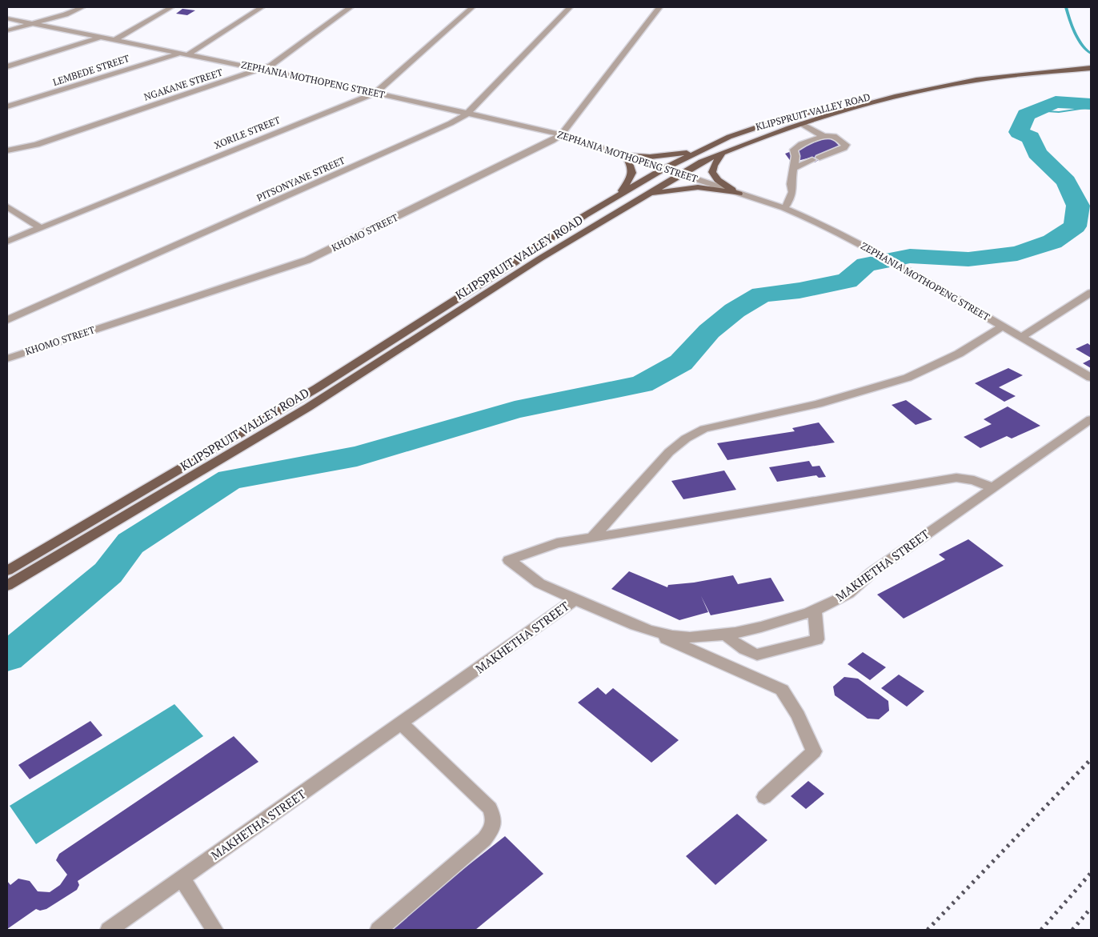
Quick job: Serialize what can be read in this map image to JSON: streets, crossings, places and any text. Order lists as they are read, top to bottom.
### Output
{
  "streets": {
    "main road": ["KLIPSPRUIT VALLEY ROAD"],
    "street": [
      "LEMBEDE STREET",
      "ZEPHANIA MOTHOPENG STREET",
      "NGAKANE STREET",
      "XORILE STREET",
      "PITSONYANE STREET",
      "KHOMO STREET",
      "MAKHETHA STREET"
    ]
  },
  "crossings": [
    ["LEMBEDE STREET", "ZEPHANIA MOTHOPENG STREET"],
    ["ZEPHANIA MOTHOPENG STREET", "NGAKANE STREET"],
    ["ZEPHANIA MOTHOPENG STREET", "KLIPSPRUIT VALLEY ROAD"],
    ["ZEPHANIA MOTHOPENG STREET", "XORILE STREET"],
    ["ZEPHANIA MOTHOPENG STREET", "PITSONYANE STREET"],
    ["ZEPHANIA MOTHOPENG STREET", "KHOMO STREET"]
  ]
}
